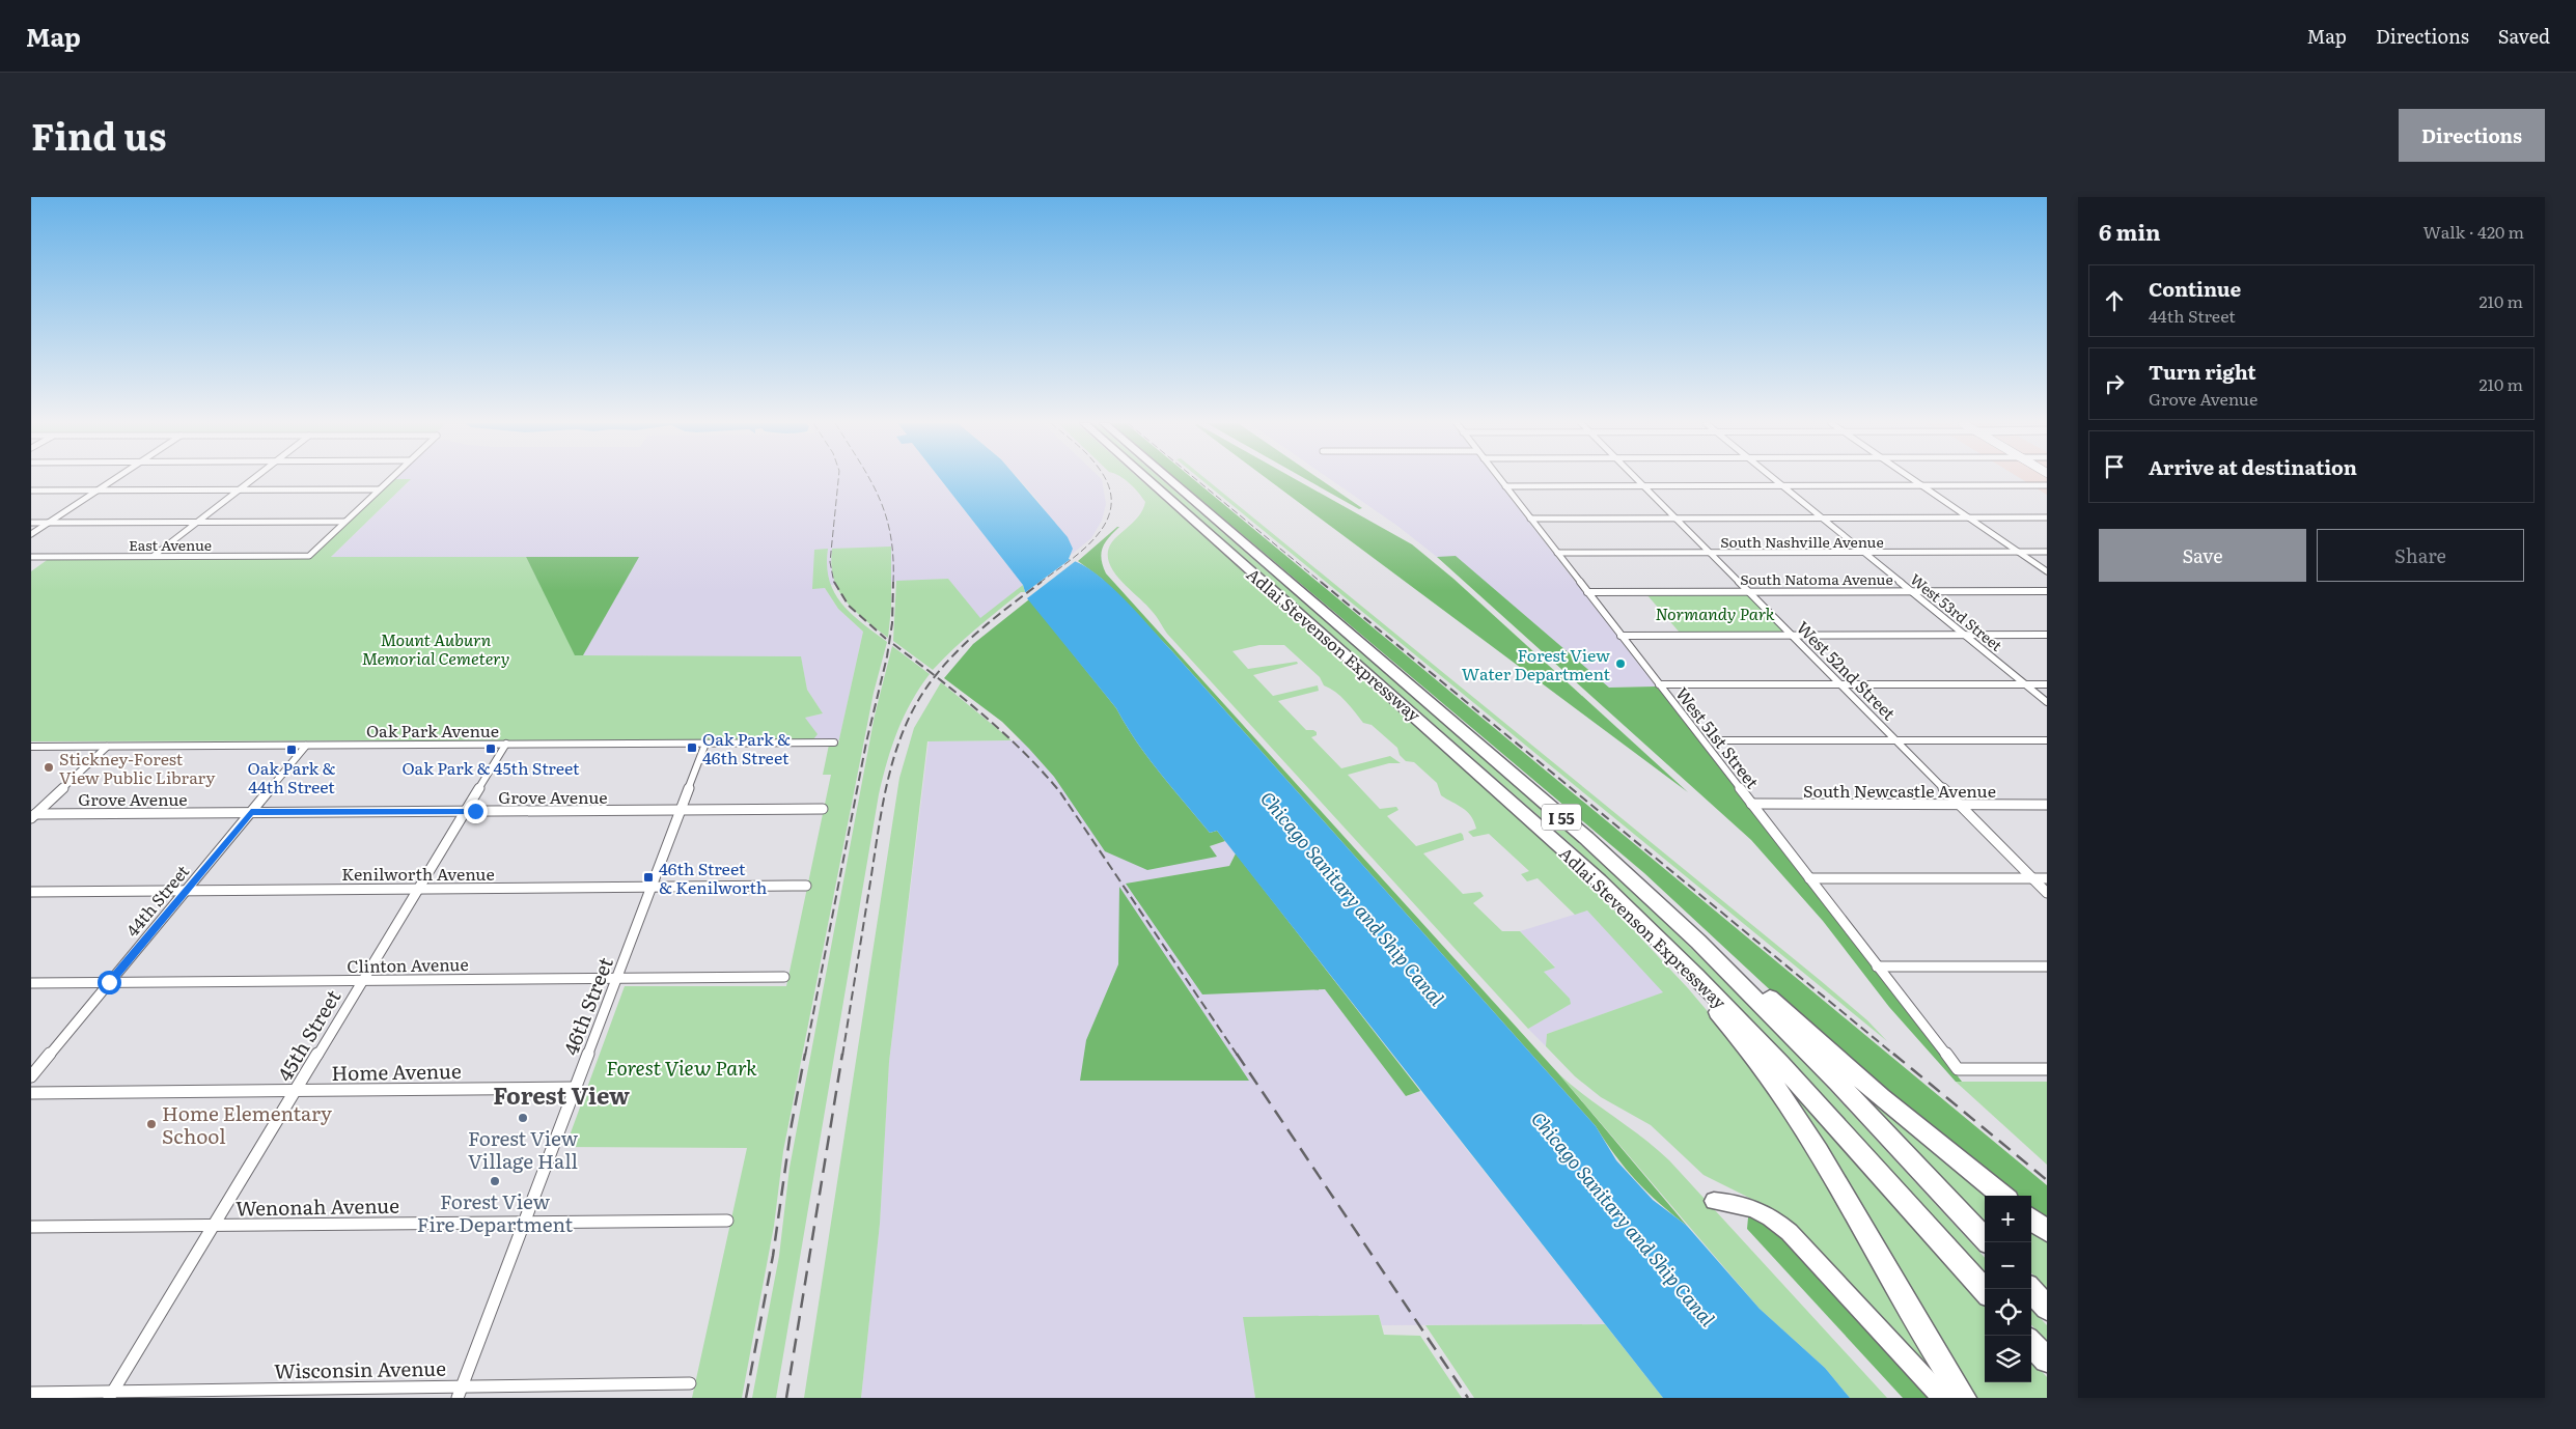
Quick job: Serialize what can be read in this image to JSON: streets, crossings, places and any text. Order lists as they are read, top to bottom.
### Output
{
  "streets": {
    "highway": ["Adlai Stevenson Expressway", "I 55"],
    "street": [
      "South Nashville Avenue",
      "East Avenue",
      "South Natoma Avenue",
      "West 53rd Street",
      "West 52nd Street",
      "Oak Park Avenue",
      "West 51st Street",
      "South Newcastle Avenue",
      "Grove Avenue",
      "Kenilworth Avenue",
      "44th Street",
      "Clinton Avenue",
      "46th Street",
      "45th Street",
      "Home Avenue",
      "Wenonah Avenue",
      "Wisconsin Avenue"
    ]
  },
  "crossings": [
    ["South Nashville Avenue", "West 53rd Street"],
    ["South Nashville Avenue", "West 52nd Street"],
    ["South Nashville Avenue", "West 51st Street"],
    ["South Natoma Avenue", "West 53rd Street"],
    ["South Natoma Avenue", "West 52nd Street"],
    ["South Natoma Avenue", "West 51st Street"],
    ["West 52nd Street", "South Newcastle Avenue"],
    ["Oak Park Avenue", "44th Street"],
    ["Oak Park Avenue", "46th Street"],
    ["Oak Park Avenue", "45th Street"],
    ["West 51st Street", "South Newcastle Avenue"],
    ["Grove Avenue", "44th Street"],
    ["Grove Avenue", "46th Street"],
    ["Grove Avenue", "45th Street"],
    ["Kenilworth Avenue", "44th Street"],
    ["Kenilworth Avenue", "46th Street"],
    ["Kenilworth Avenue", "45th Street"],
    ["44th Street", "Clinton Avenue"],
    ["Clinton Avenue", "46th Street"],
    ["Clinton Avenue", "45th Street"],
    ["46th Street", "Home Avenue"],
    ["46th Street", "Wenonah Avenue"],
    ["46th Street", "Wisconsin Avenue"],
    ["45th Street", "Home Avenue"],
    ["45th Street", "Wenonah Avenue"],
    ["45th Street", "Wisconsin Avenue"]
  ],
  "districts": ["Forest View"],
  "water": ["Chicago Sanitary and Ship Canal"],
  "parks": ["Normandy Park", "Mount Auburn Memorial Cemetery", "Forest View Park"],
  "places": {
    "other": [
      "Forest View Water Department",
      "Stickney-Forest View Public Library",
      "Forest View Village Hall",
      "Home Elementary School",
      "Forest View Fire Department"
    ],
    "transit": [
      "Oak Park & 46th Street",
      "Oak Park & 45th Street",
      "Oak Park & 44th Street",
      "46th Street & Kenilworth"
    ]
  },
  "page": {
    "header": "Map",
    "nav": ["Map", "Directions", "Saved"],
    "title": "Find us",
    "buttons": [
      "Directions",
      ["Save", "Share"]
    ],
    "heading": ["6 min", "Walk · 420 m"],
    "list": [
      ["Continue", "44th Street", "210 m"],
      ["Turn right", "Grove Avenue", "210 m"],
      "Arrive at destination"
    ],
    "map_buttons": ["+", "−"]
  }
}
